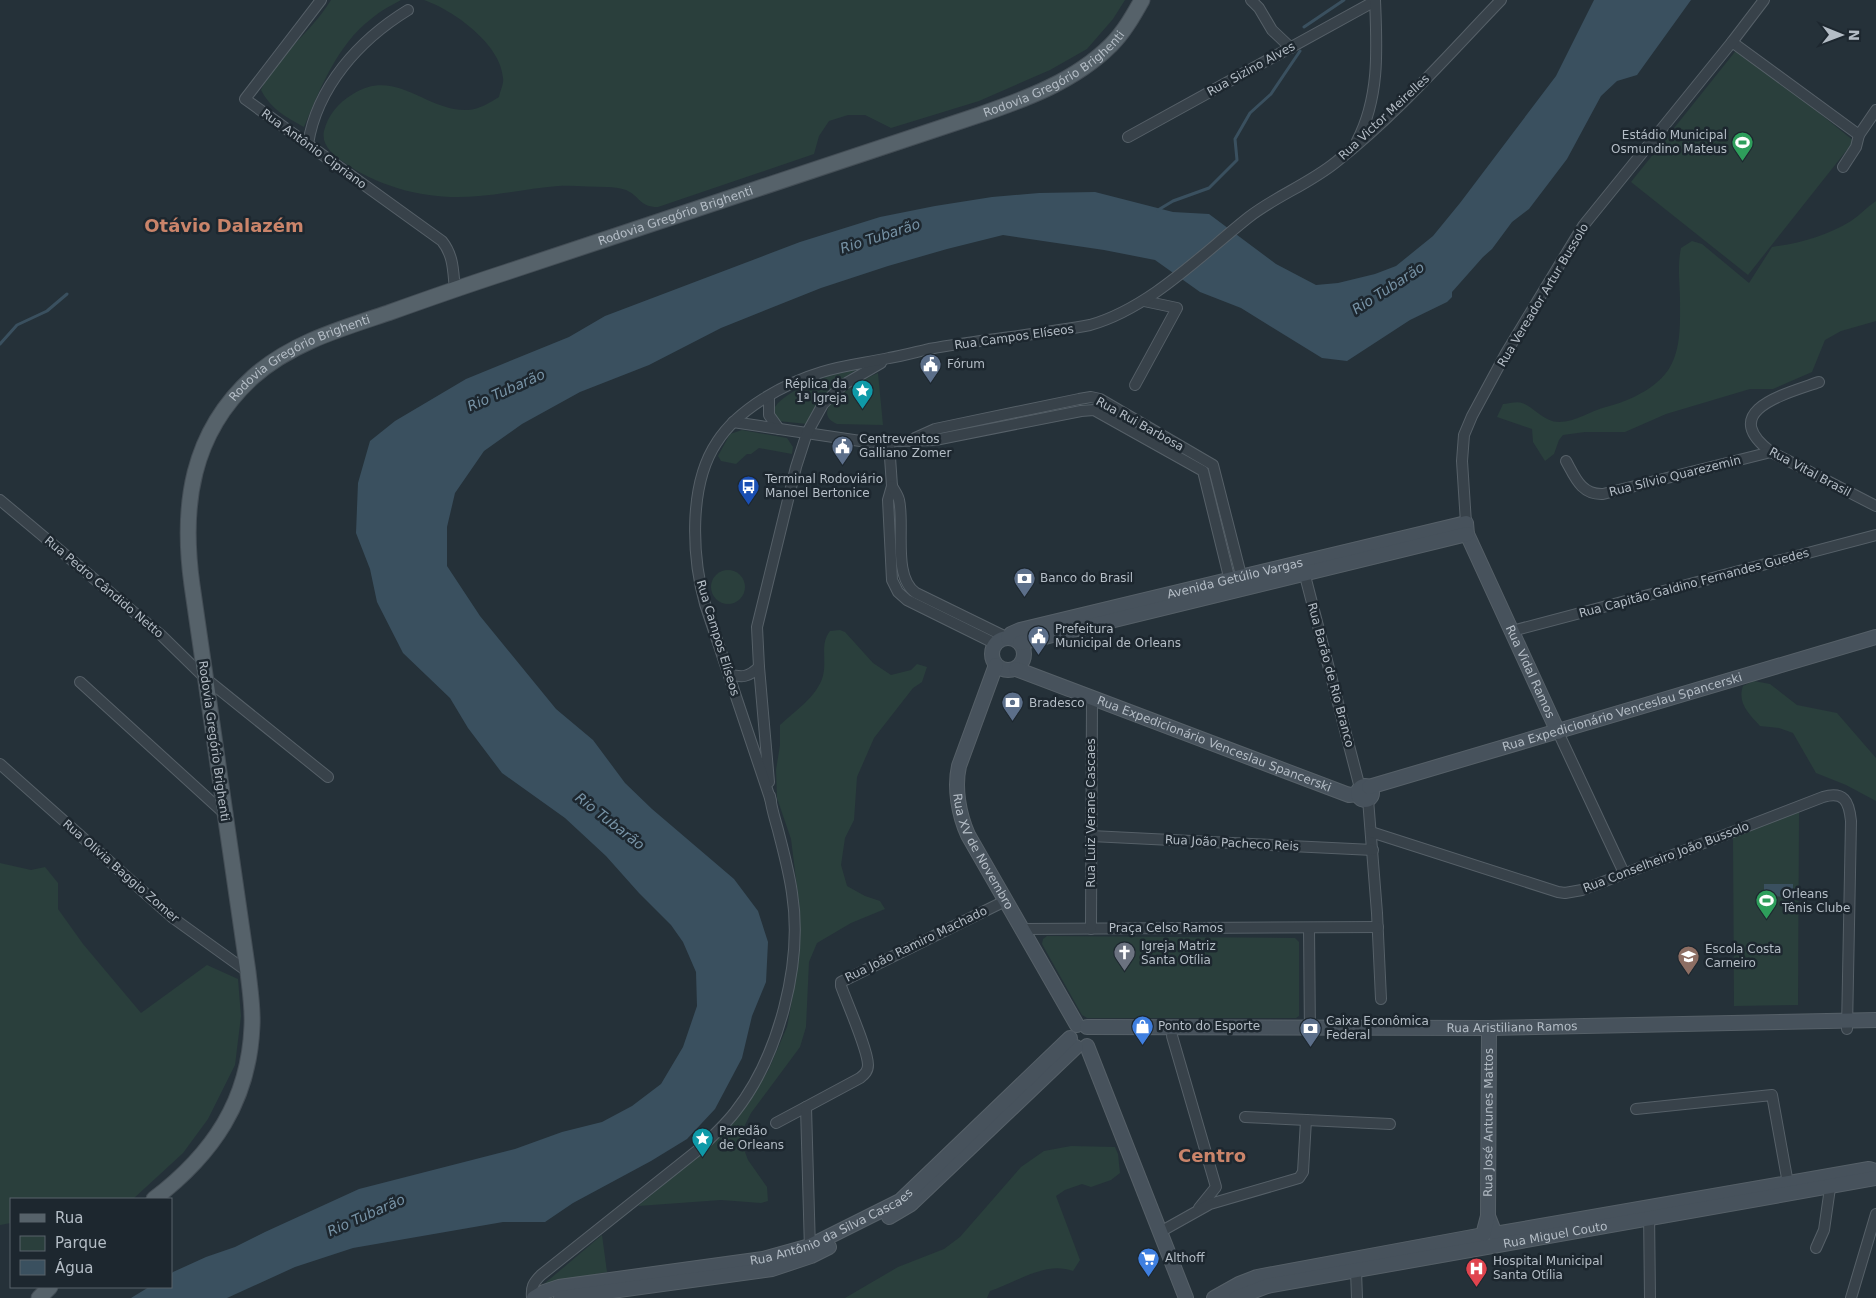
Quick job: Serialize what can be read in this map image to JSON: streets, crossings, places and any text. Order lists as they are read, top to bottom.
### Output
{
  "streets": {
    "main road": ["Rodovia Gregório Brighenti"],
    "street": [
      "Rua Sizino Alves",
      "Rua Victor Meirelles",
      "Rua Antônio Cipriano",
      "Rua Vereador Artur Bussolo",
      "Rua Campos Elíseos",
      "Rua Rui Barbosa",
      "Rua Vital Brasil",
      "Rua Sílvio Quarezemin",
      "Avenida Getúlio Vargas",
      "Rua Capitão Galdino Fernandes Guedes",
      "Rua Pedro Cândido Netto",
      "Rua Vidal Ramos",
      "Rua Barão de Rio Branco",
      "Rua Expedicionário Venceslau Spancerski",
      "Rua Luiz Verane Cascaes",
      "Rua João Pacheco Reis",
      "Rua XV de Novembro",
      "Rua Conselheiro João Bussolo",
      "Rua Olívia Baggio Zomer",
      "Praça Celso Ramos",
      "Rua João Ramiro Machado",
      "Rua Aristiliano Ramos",
      "Rua José Antunes Mattos",
      "Rua Antônio da Silva Cascaes",
      "Rua Miguel Couto"
    ]
  },
  "crossings": [
    ["Rodovia Gregório Brighenti", "Rua Antônio Cipriano"],
    ["Rodovia Gregório Brighenti", "Rua Pedro Cândido Netto"],
    ["Rodovia Gregório Brighenti", "Rua Olívia Baggio Zomer"],
    ["Rua Victor Meirelles", "Rua Campos Elíseos"],
    ["Rua Vereador Artur Bussolo", "Avenida Getúlio Vargas"],
    ["Rua Vereador Artur Bussolo", "Rua Vidal Ramos"],
    ["Rua Campos Elíseos", "Rua Rui Barbosa"],
    ["Rua Rui Barbosa", "Avenida Getúlio Vargas"],
    ["Rua Vital Brasil", "Rua Sílvio Quarezemin"],
    ["Avenida Getúlio Vargas", "Rua Vidal Ramos"],
    ["Avenida Getúlio Vargas", "Rua Barão de Rio Branco"],
    ["Avenida Getúlio Vargas", "Rua Expedicionário Venceslau Spancerski"],
    ["Avenida Getúlio Vargas", "Rua XV de Novembro"],
    ["Rua Capitão Galdino Fernandes Guedes", "Rua Vidal Ramos"],
    ["Rua Vidal Ramos", "Rua Expedicionário Venceslau Spancerski"],
    ["Rua Vidal Ramos", "Rua Conselheiro João Bussolo"],
    ["Rua Barão de Rio Branco", "Rua Expedicionário Venceslau Spancerski"],
    ["Rua Barão de Rio Branco", "Rua João Pacheco Reis"],
    ["Rua Barão de Rio Branco", "Rua Conselheiro João Bussolo"],
    ["Rua Barão de Rio Branco", "Praça Celso Ramos"],
    ["Rua Expedicionário Venceslau Spancerski", "Rua Luiz Verane Cascaes"],
    ["Rua Expedicionário Venceslau Spancerski", "Rua XV de Novembro"],
    ["Rua Luiz Verane Cascaes", "Rua João Pacheco Reis"],
    ["Rua Luiz Verane Cascaes", "Praça Celso Ramos"],
    ["Rua XV de Novembro", "Praça Celso Ramos"],
    ["Rua XV de Novembro", "Rua João Ramiro Machado"],
    ["Rua XV de Novembro", "Rua Aristiliano Ramos"],
    ["Rua XV de Novembro", "Rua Antônio da Silva Cascaes"],
    ["Rua Conselheiro João Bussolo", "Rua Aristiliano Ramos"],
    ["Rua Aristiliano Ramos", "Rua José Antunes Mattos"],
    ["Rua Aristiliano Ramos", "Rua Antônio da Silva Cascaes"],
    ["Rua José Antunes Mattos", "Rua Miguel Couto"]
  ],
  "districts": ["Otávio Dalazém", "Centro"],
  "water": ["Rio Tubarão"],
  "places": {
    "sports": ["Estádio Municipal Osmundino Mateus", "Orleans Tênis Clube"],
    "public building": ["Fórum", "Centreventos Galliano Zomer", "Prefeitura Municipal de Orleans"],
    "place": ["Réplica da 1ª Igreja", "Paredão de Orleans"],
    "bus stop": ["Terminal Rodoviário Manoel Bertonice"],
    "bank": ["Banco do Brasil", "Bradesco", "Caixa Econômica Federal"],
    "church": ["Igreja Matriz Santa Otília"],
    "school or university": ["Escola Costa Carneiro"],
    "shop": ["Ponto do Esporte"],
    "supermarket": ["Althoff"],
    "hospital": ["Hospital Municipal Santa Otília"]
  },
  "legend": ["Rua", "Parque", "Água"],
  "north": "right"
}
